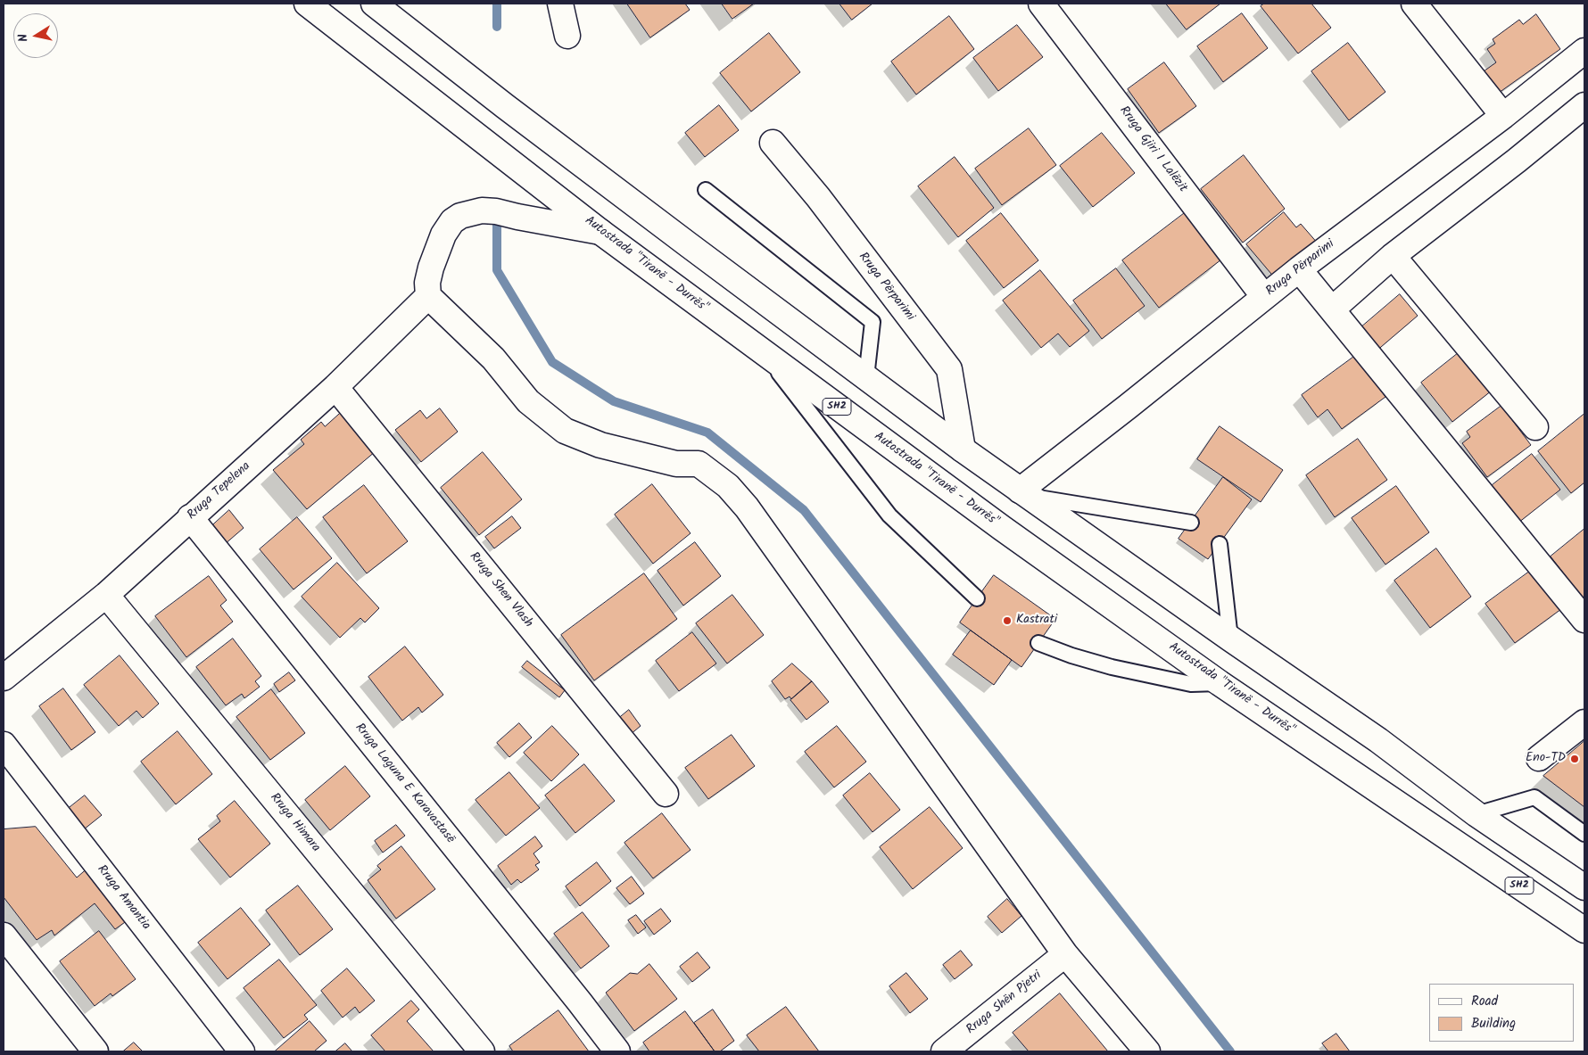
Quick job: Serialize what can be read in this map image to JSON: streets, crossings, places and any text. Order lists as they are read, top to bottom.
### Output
{
  "streets": {
    "main road": [
      "Rruga Gjiri I Lalëzit",
      "Autostrada \"Tiranë - Durrës\"",
      "Rruga Përparimi",
      "SH2",
      "Rruga Tepelena",
      "Rruga Shen Vlash",
      "Rruga Laguna E Karavastasë",
      "Rruga Himara",
      "Rruga Amantia",
      "Rruga Shën Pjetri"
    ]
  },
  "crossings": [
    ["Rruga Gjiri I Lalëzit", "Rruga Përparimi"],
    ["Rruga Tepelena", "Rruga Shen Vlash"],
    ["Rruga Tepelena", "Rruga Laguna E Karavastasë"],
    ["Rruga Tepelena", "Rruga Himara"]
  ],
  "places": ["Kastrati", "Eno-TD"],
  "legend": ["Road", "Building"],
  "north": "left"
}
